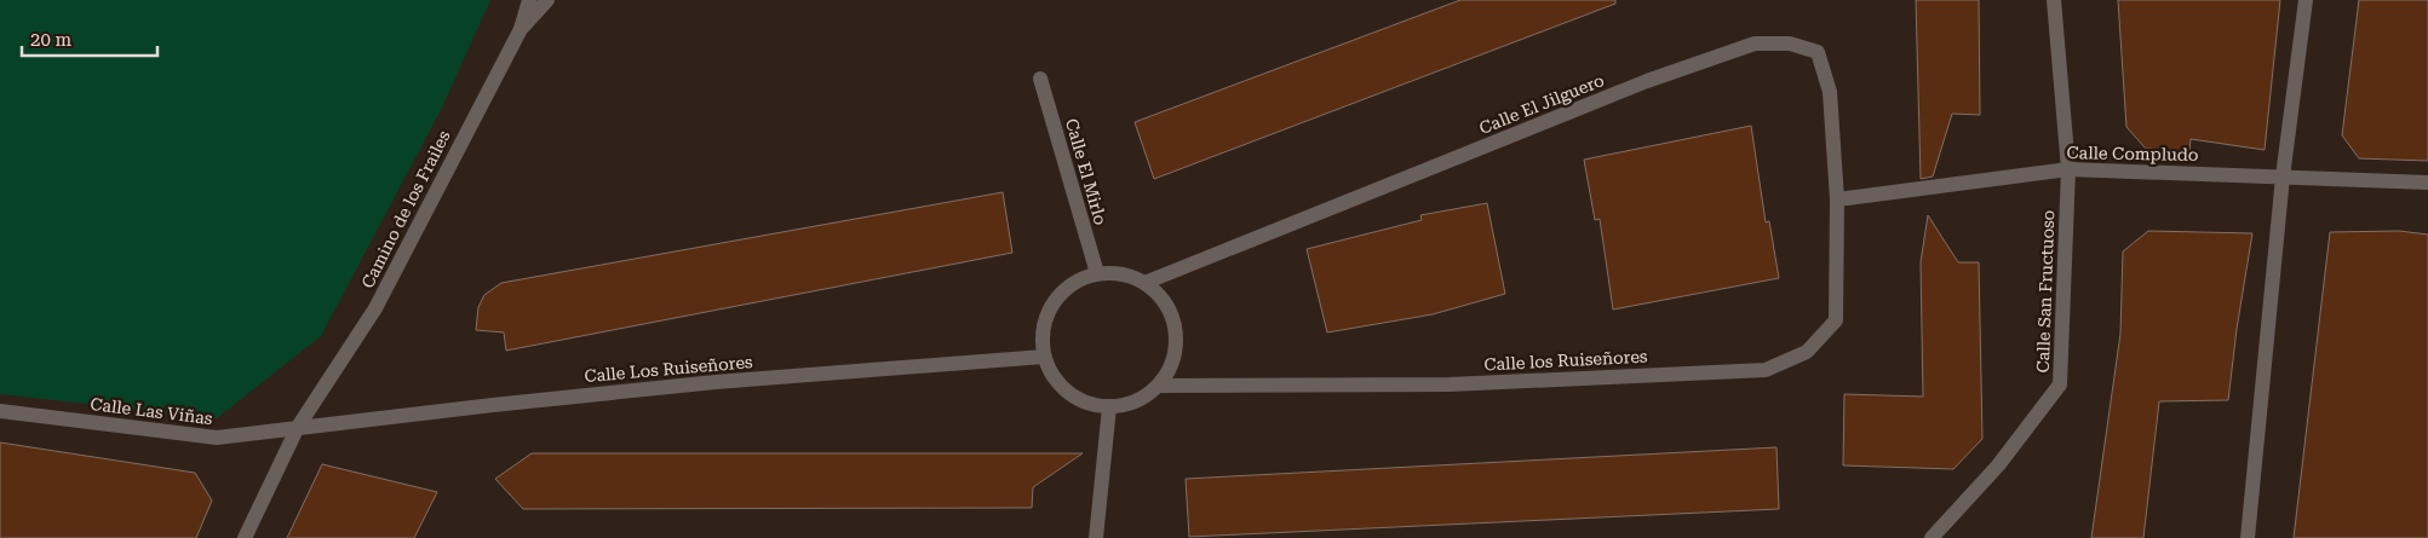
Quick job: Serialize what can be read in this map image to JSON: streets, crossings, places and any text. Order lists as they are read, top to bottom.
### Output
{
  "streets": {
    "street": [
      "Calle El Jilguero",
      "Calle Compludo",
      "Calle El Mirlo",
      "Camino de los Frailes",
      "Calle San Fructuoso",
      "Calle los Ruiseñores",
      "Calle Los Ruiseñores",
      "Calle Las Viñas"
    ]
  },
  "crossings": [
    ["Calle El Jilguero", "Calle Compludo"],
    ["Calle El Jilguero", "Calle El Mirlo"],
    ["Calle El Jilguero", "Calle los Ruiseñores"],
    ["Calle El Jilguero", "Calle Los Ruiseñores"],
    ["Calle Compludo", "Calle San Fructuoso"],
    ["Calle Compludo", "Calle los Ruiseñores"],
    ["Calle El Mirlo", "Calle los Ruiseñores"],
    ["Calle El Mirlo", "Calle Los Ruiseñores"],
    ["Camino de los Frailes", "Calle Los Ruiseñores"],
    ["Camino de los Frailes", "Calle Las Viñas"],
    ["Calle los Ruiseñores", "Calle Los Ruiseñores"],
    ["Calle Los Ruiseñores", "Calle Las Viñas"]
  ],
  "scale_bar": "20 m"
}
